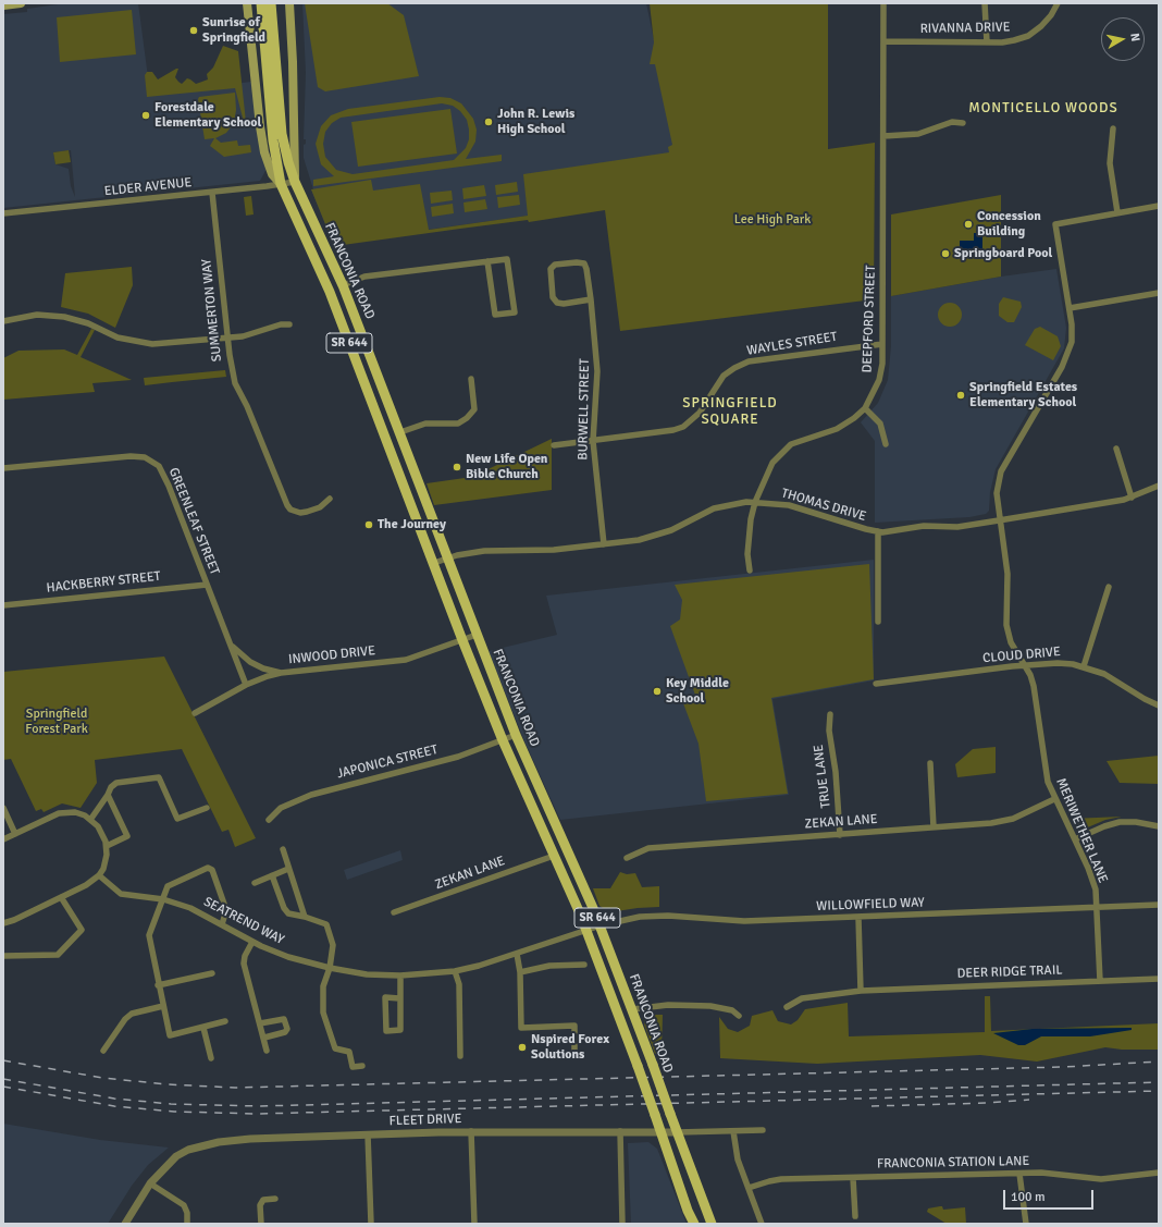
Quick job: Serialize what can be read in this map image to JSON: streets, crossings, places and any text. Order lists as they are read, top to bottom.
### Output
{
  "streets": {
    "main road": ["FRANCONIA ROAD", "SR 644"],
    "street": [
      "RIVANNA DRIVE",
      "ELDER AVENUE",
      "SUMMERTON WAY",
      "DEEPFORD STREET",
      "WAYLES STREET",
      "BURWELL STREET",
      "THOMAS DRIVE",
      "GREENLEAF STREET",
      "HACKBERRY STREET",
      "INWOOD DRIVE",
      "CLOUD DRIVE",
      "JAPONICA STREET",
      "TRUE LANE",
      "ZEKAN LANE",
      "MERIWETHER LANE",
      "WILLOWFIELD WAY",
      "SEATREND WAY",
      "DEER RIDGE TRAIL",
      "FLEET DRIVE",
      "FRANCONIA STATION LANE"
    ]
  },
  "crossings": [
    ["RIVANNA DRIVE", "DEEPFORD STREET"],
    ["ELDER AVENUE", "FRANCONIA ROAD"],
    ["ELDER AVENUE", "SUMMERTON WAY"],
    ["FRANCONIA ROAD", "THOMAS DRIVE"],
    ["FRANCONIA ROAD", "INWOOD DRIVE"],
    ["FRANCONIA ROAD", "JAPONICA STREET"],
    ["FRANCONIA ROAD", "ZEKAN LANE"],
    ["FRANCONIA ROAD", "WILLOWFIELD WAY"],
    ["FRANCONIA ROAD", "SEATREND WAY"],
    ["FRANCONIA ROAD", "FLEET DRIVE"],
    ["DEEPFORD STREET", "WAYLES STREET"],
    ["DEEPFORD STREET", "THOMAS DRIVE"],
    ["WAYLES STREET", "BURWELL STREET"],
    ["BURWELL STREET", "THOMAS DRIVE"],
    ["THOMAS DRIVE", "MERIWETHER LANE"],
    ["GREENLEAF STREET", "HACKBERRY STREET"],
    ["GREENLEAF STREET", "INWOOD DRIVE"],
    ["CLOUD DRIVE", "MERIWETHER LANE"],
    ["TRUE LANE", "ZEKAN LANE"],
    ["ZEKAN LANE", "MERIWETHER LANE"],
    ["MERIWETHER LANE", "WILLOWFIELD WAY"],
    ["MERIWETHER LANE", "DEER RIDGE TRAIL"],
    ["WILLOWFIELD WAY", "SEATREND WAY"]
  ],
  "districts": ["MONTICELLO WOODS", "SPRINGFIELD SQUARE"],
  "parks": ["Lee High Park", "Springfield Forest Park"],
  "places": [
    "Sunrise of Springfield",
    "Forestdale Elementary School",
    "John R. Lewis High School",
    "Concession Building",
    "Springboard Pool",
    "Springfield Estates Elementary School",
    "New Life Open Bible Church",
    "The Journey",
    "Key Middle School",
    "Nspired Forex Solutions"
  ],
  "scale_bar": "100 m",
  "north": "right"
}
